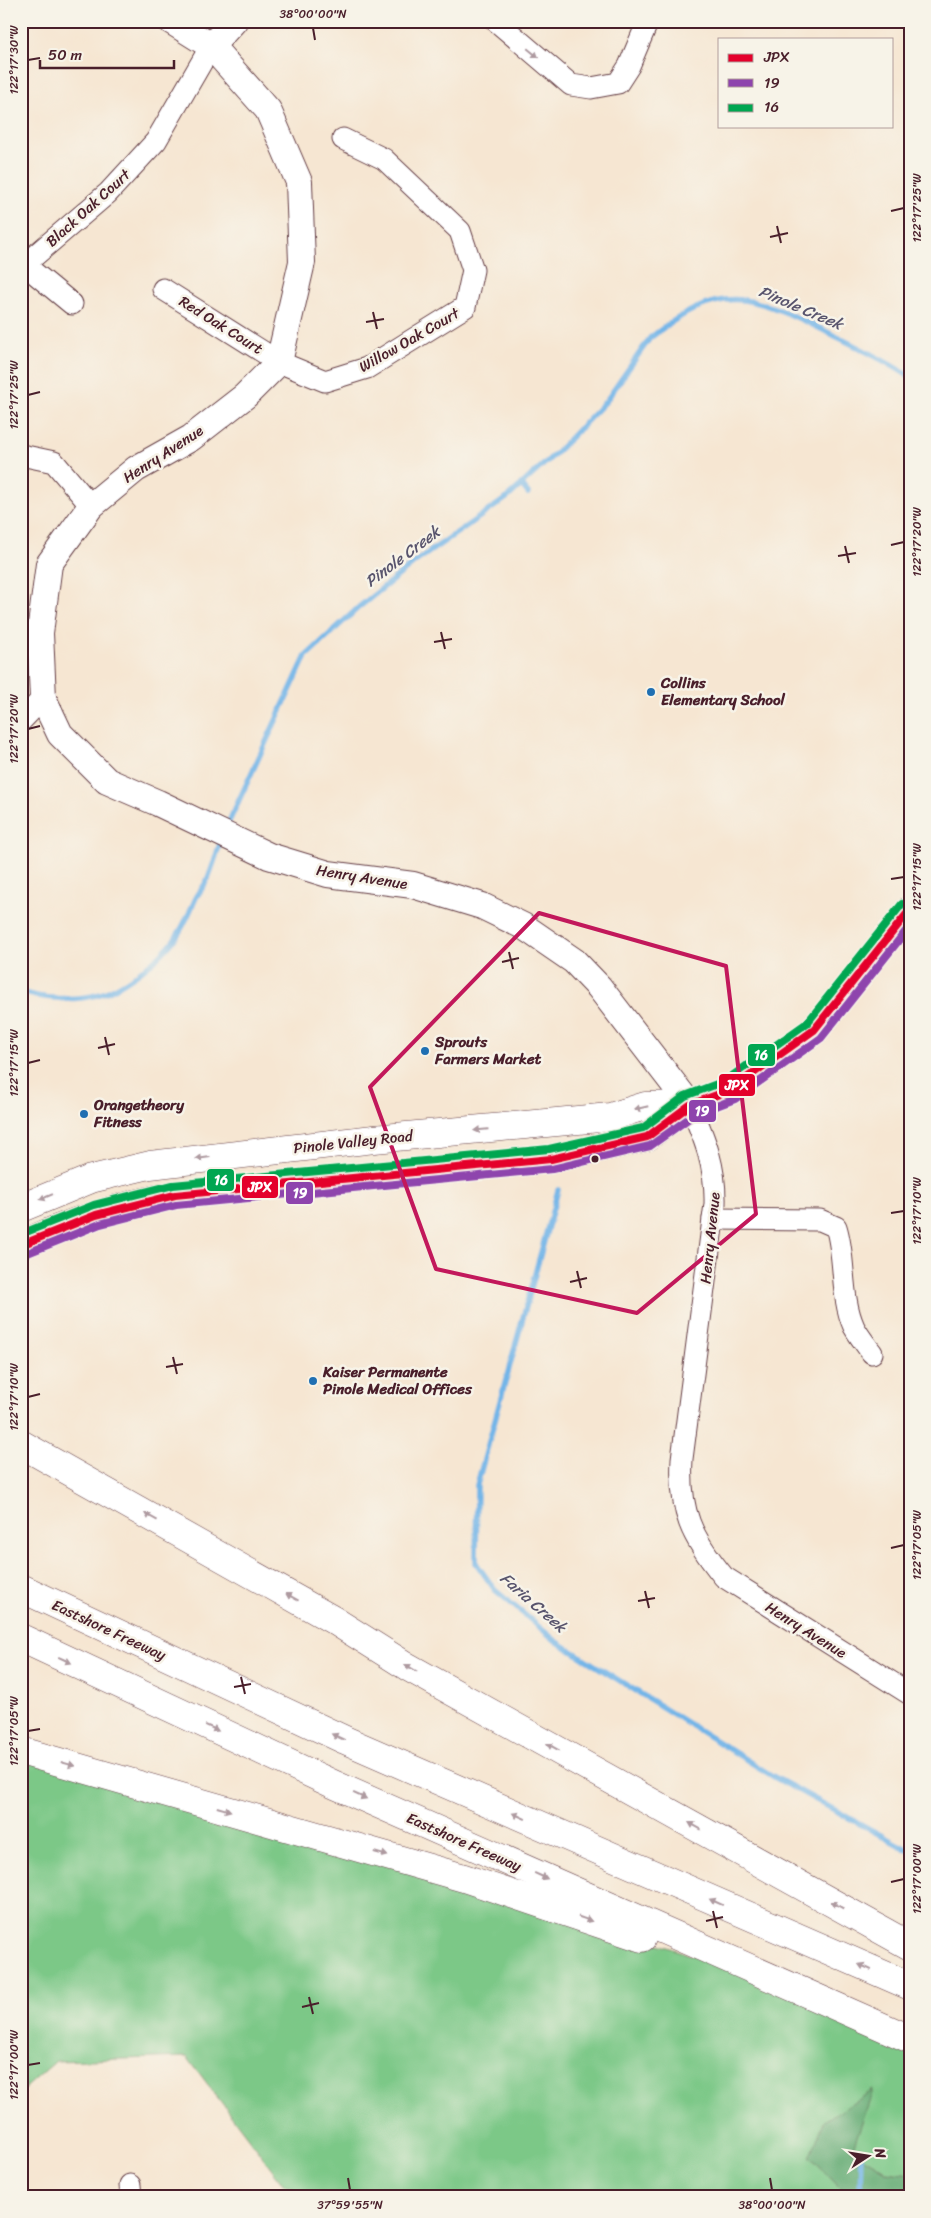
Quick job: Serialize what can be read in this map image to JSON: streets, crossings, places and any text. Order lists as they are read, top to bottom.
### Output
{
  "streets": {
    "main road": ["Pinole Valley Road", "Eastshore Freeway"],
    "street": [
      "Black Oak Court",
      "Red Oak Court",
      "Willow Oak Court",
      "Henry Avenue"
    ]
  },
  "crossings": [
    ["Red Oak Court", "Willow Oak Court"],
    ["Red Oak Court", "Henry Avenue"],
    ["Willow Oak Court", "Henry Avenue"],
    ["Henry Avenue", "Pinole Valley Road"]
  ],
  "water": ["Pinole Creek", "Faria Creek"],
  "places": [
    "Collins Elementary School",
    "Sprouts Farmers Market",
    "Orangetheory Fitness",
    "Kaiser Permanente Pinole Medical Offices"
  ],
  "lines": ["transit line 16", "transit line JPX", "transit line 19"],
  "legend": ["JPX", "19", "16"],
  "scale_bar": "50 m",
  "north": "right",
  "coordinates": [
    "38°00'00\"N",
    "122°17'30\"W",
    "122°17'25\"W",
    "122°17'20\"W",
    "122°17'15\"W",
    "122°17'10\"W",
    "122°17'05\"W",
    "122°17'00\"W",
    "37°59'55\"N"
  ]
}
